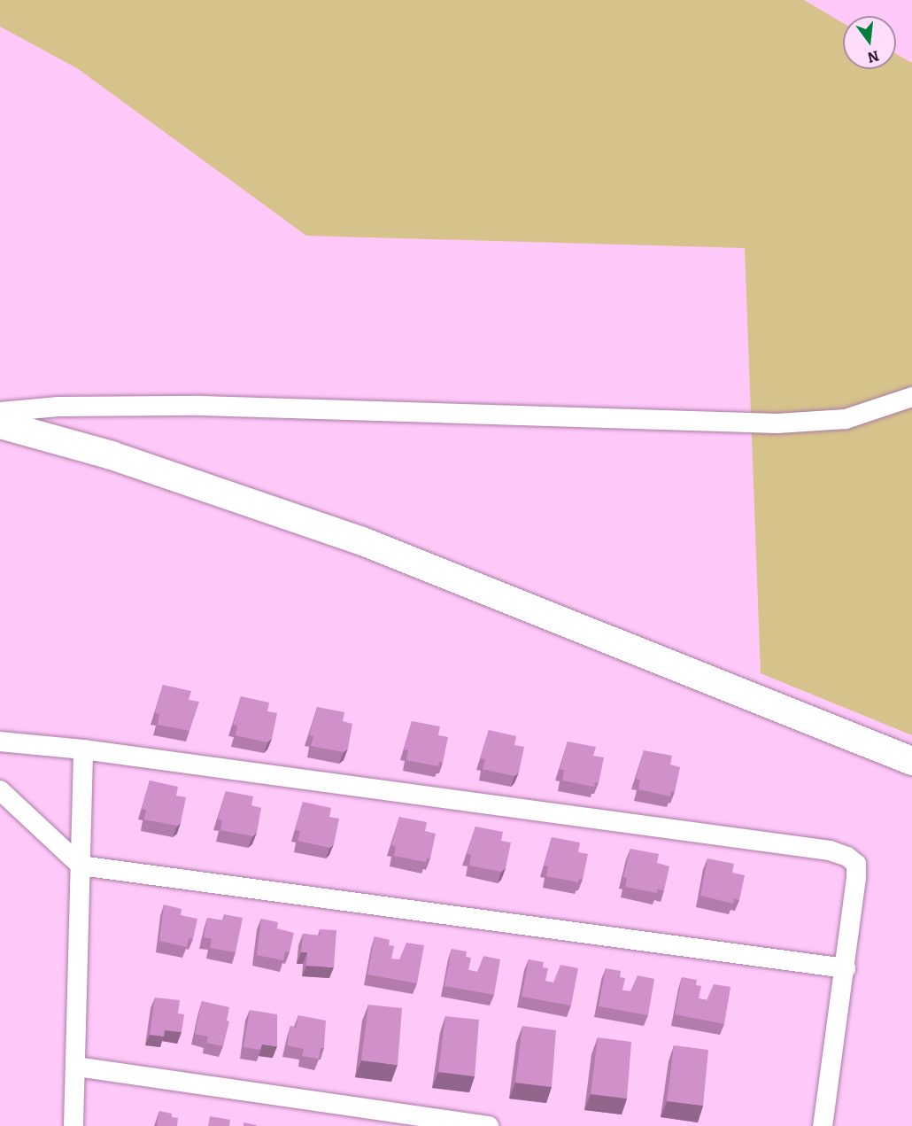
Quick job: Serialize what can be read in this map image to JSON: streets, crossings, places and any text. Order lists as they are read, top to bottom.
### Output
{
  "north": "bottom"
}
